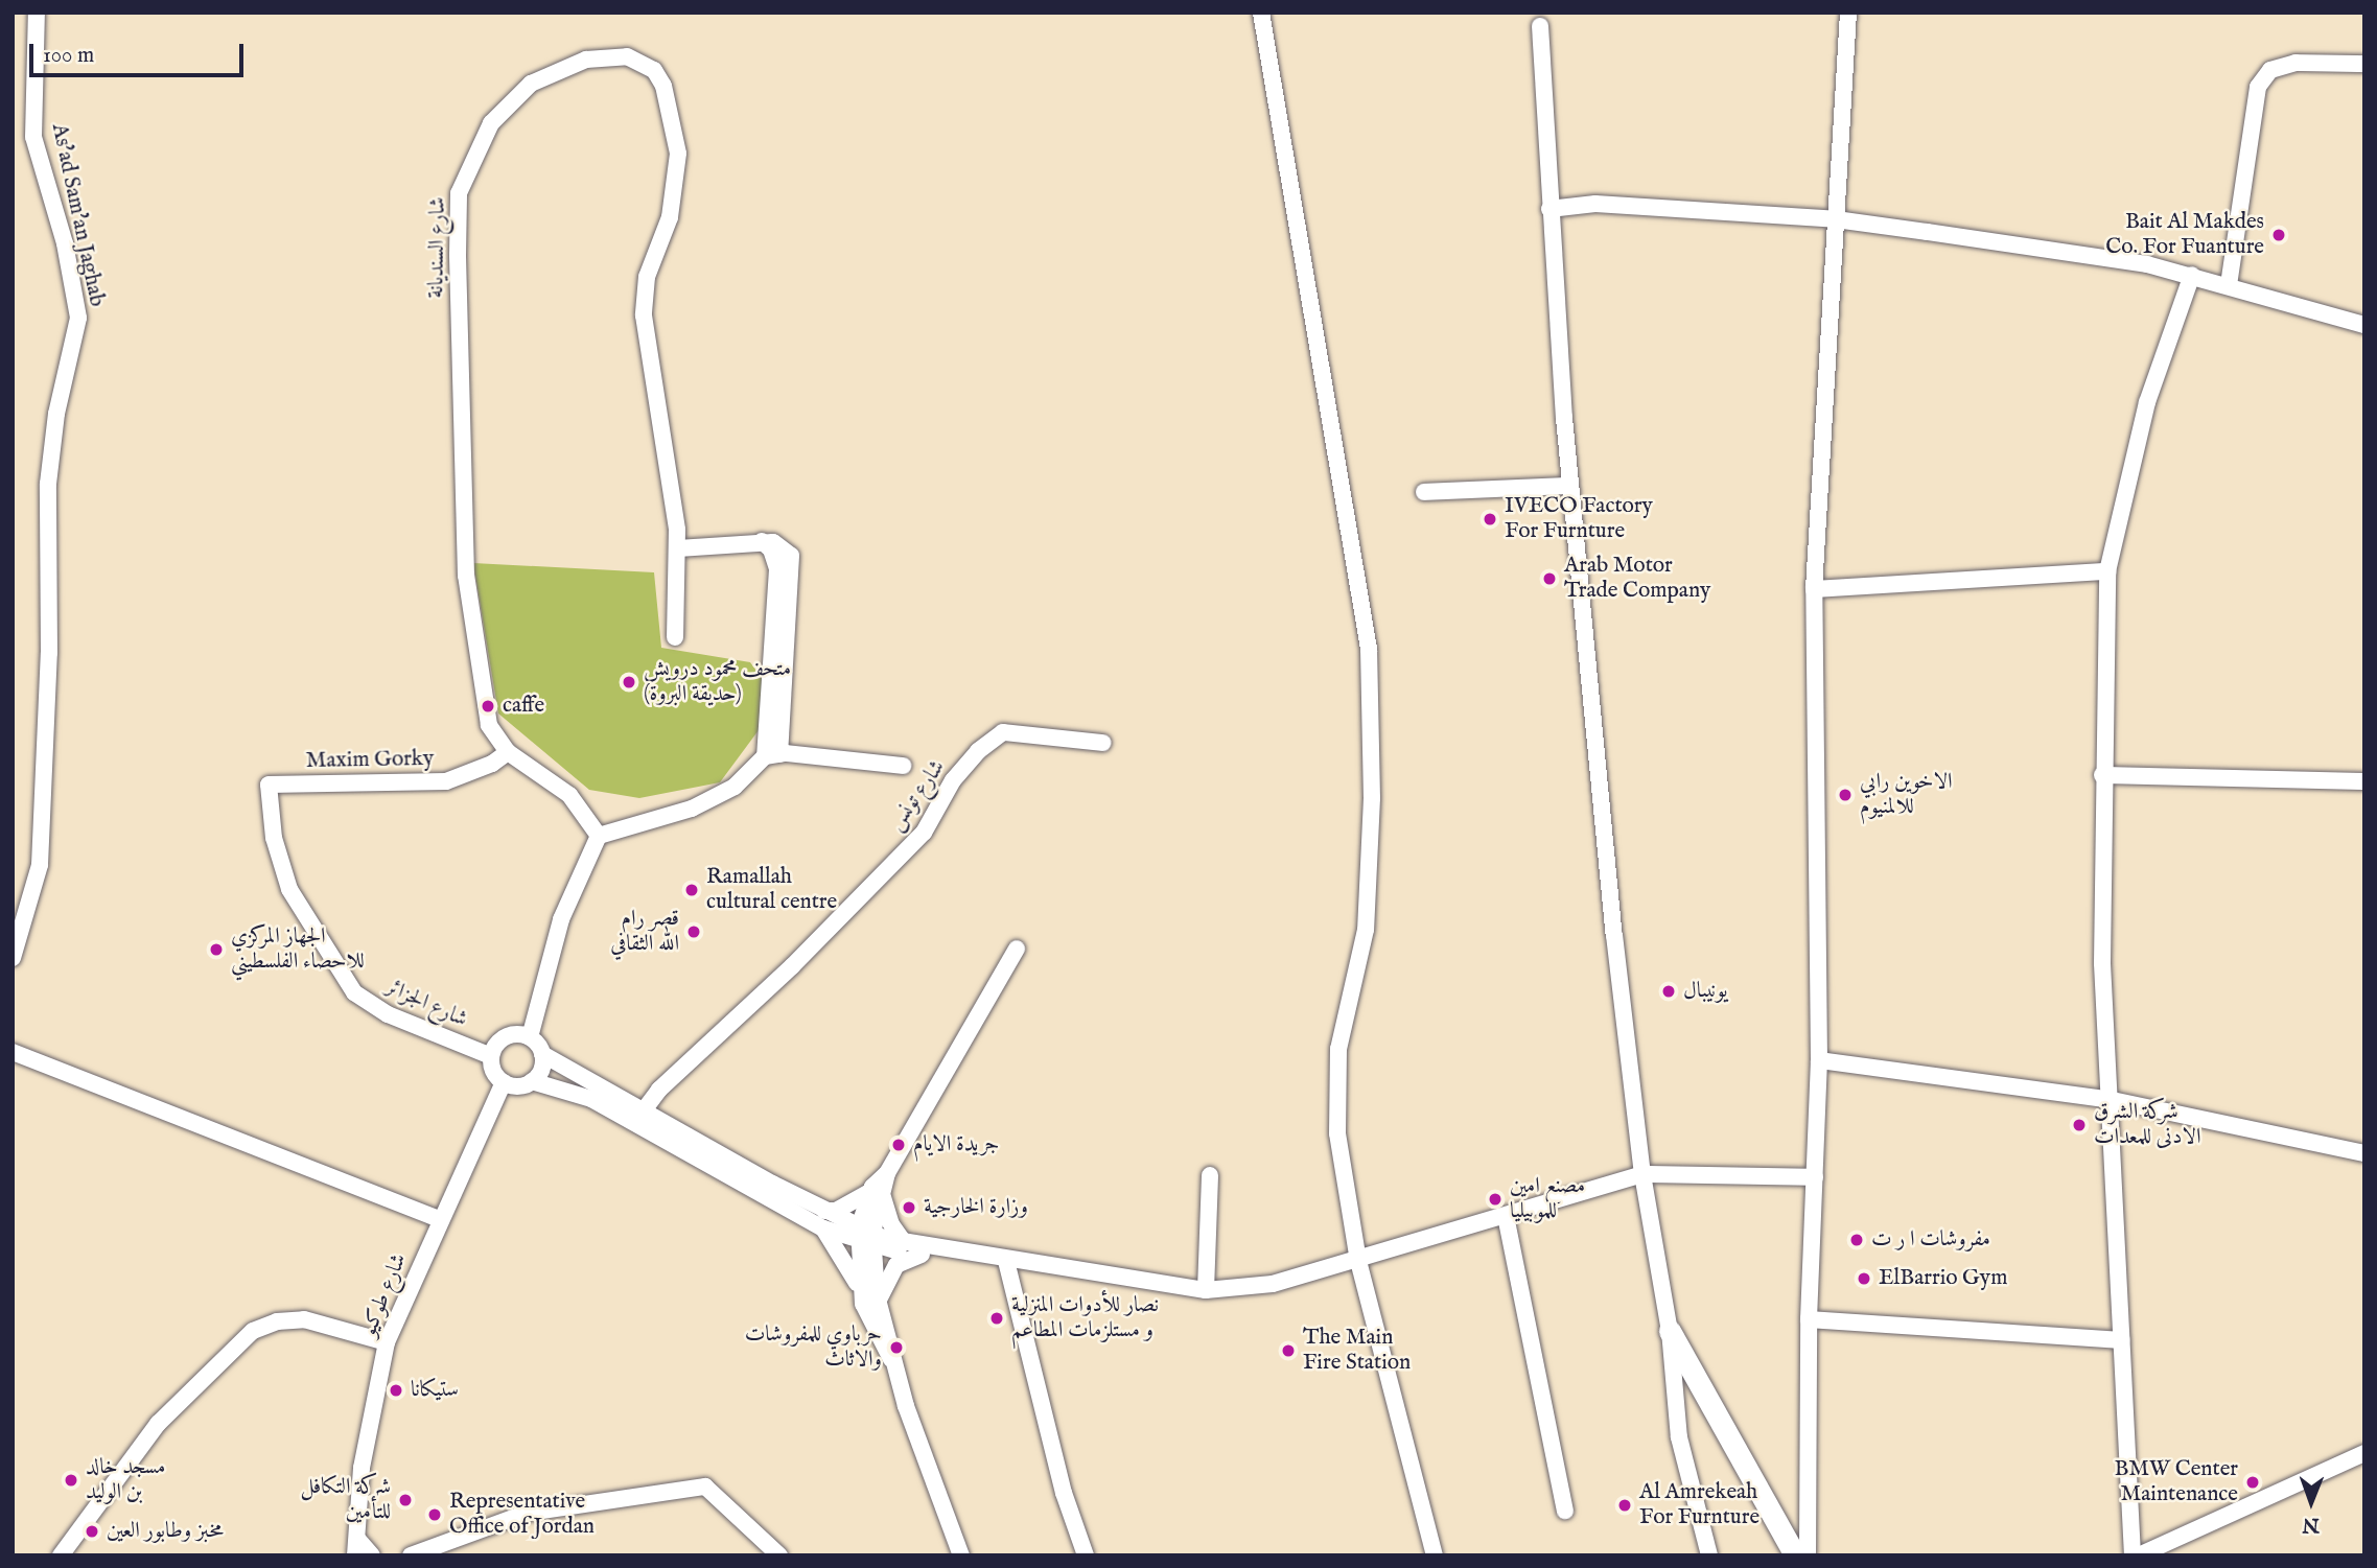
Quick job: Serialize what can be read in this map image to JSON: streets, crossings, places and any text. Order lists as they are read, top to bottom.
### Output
{
  "streets": {
    "street": [
      "As'ad Sam'an Jaghab",
      "شارع السنديانة",
      "Maxim Gorky",
      "شارع تونس",
      "شارع الجزائر",
      "شارع طوكيو"
    ]
  },
  "crossings": [
    ["شارع السنديانة", "Maxim Gorky"],
    ["Maxim Gorky", "شارع الجزائر"],
    ["شارع الجزائر", "شارع طوكيو"]
  ],
  "places": [
    "Bait Al Makdes Co. For Fuanture",
    "IVECO Factory For Furnture",
    "Arab Motor Trade Company",
    "متحف محمود درويش (حديقة البروة)",
    "caffe",
    "الاخوين رابي للالمنيوم",
    "Ramallah cultural centre",
    "قصر رام الله الثقافي",
    "الجهاز المركزي للاحصاء الفلسطيني",
    "يونيبال",
    "شركة الشرق الادنى للمعدات",
    "جريدة الايام",
    "مصنع امين للموبيليا",
    "وزارة الخارجية",
    "مفروشات ا ر ت",
    "ElBarrio Gym",
    "نصار للأدوات المنزلية و مستلزمات المطاعم",
    "حرباوي للمفروشات والاثاث",
    "The Main Fire Station",
    "ستيكانا",
    "مسجد خالد بن الوليد",
    "BMW Center Maintenance",
    "شركة التكافل للتأمين",
    "Al Amrekeah For Furnture",
    "Representative Office of Jordan",
    "مخبز وطابور العين"
  ],
  "scale_bar": "100 m",
  "north": "bottom"
}
